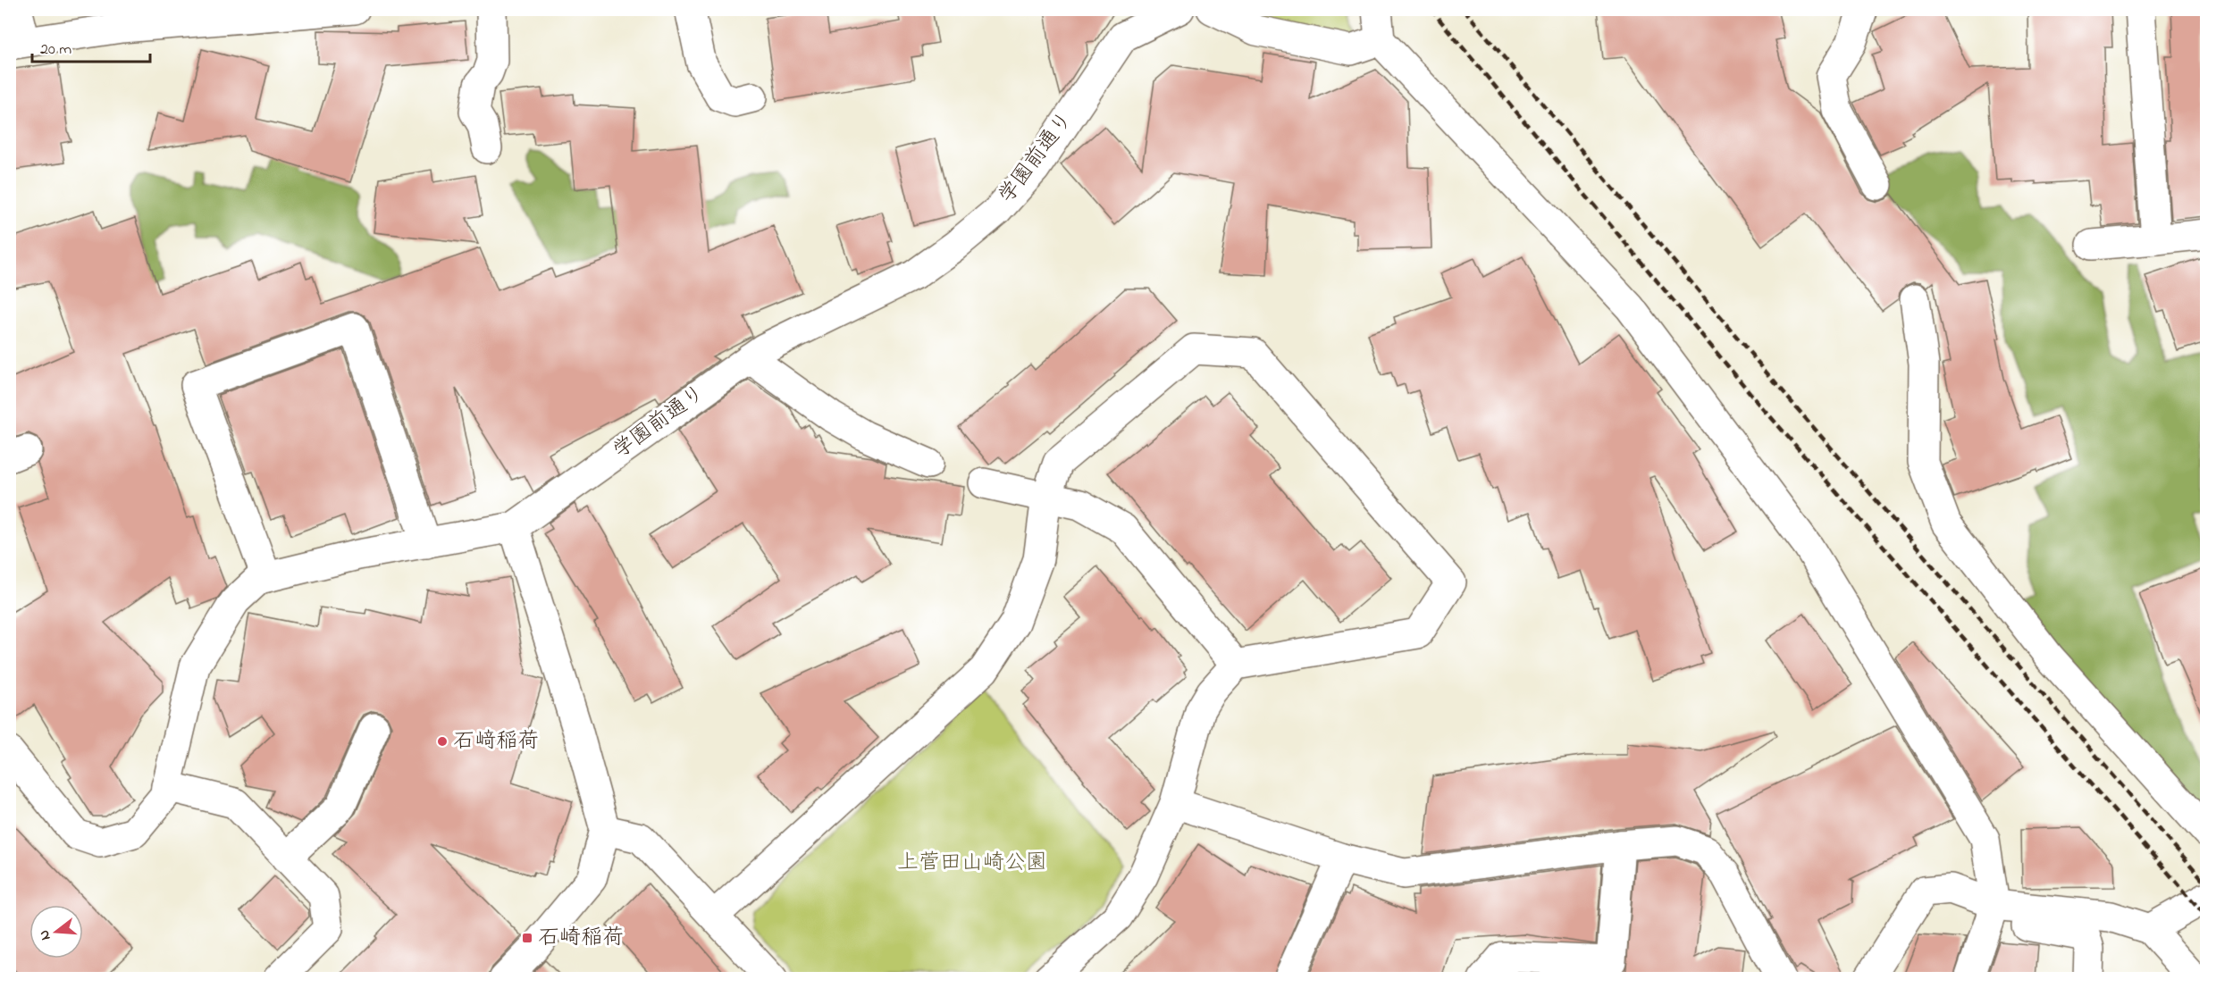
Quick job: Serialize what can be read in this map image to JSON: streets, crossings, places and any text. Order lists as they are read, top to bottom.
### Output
{
  "streets": {
    "street": ["学園前通り"]
  },
  "parks": ["上菅田山崎公園"],
  "places": {
    "other": ["石﨑稲荷"],
    "transit": ["石崎稲荷"]
  },
  "scale_bar": "20 m",
  "north": "left"
}
